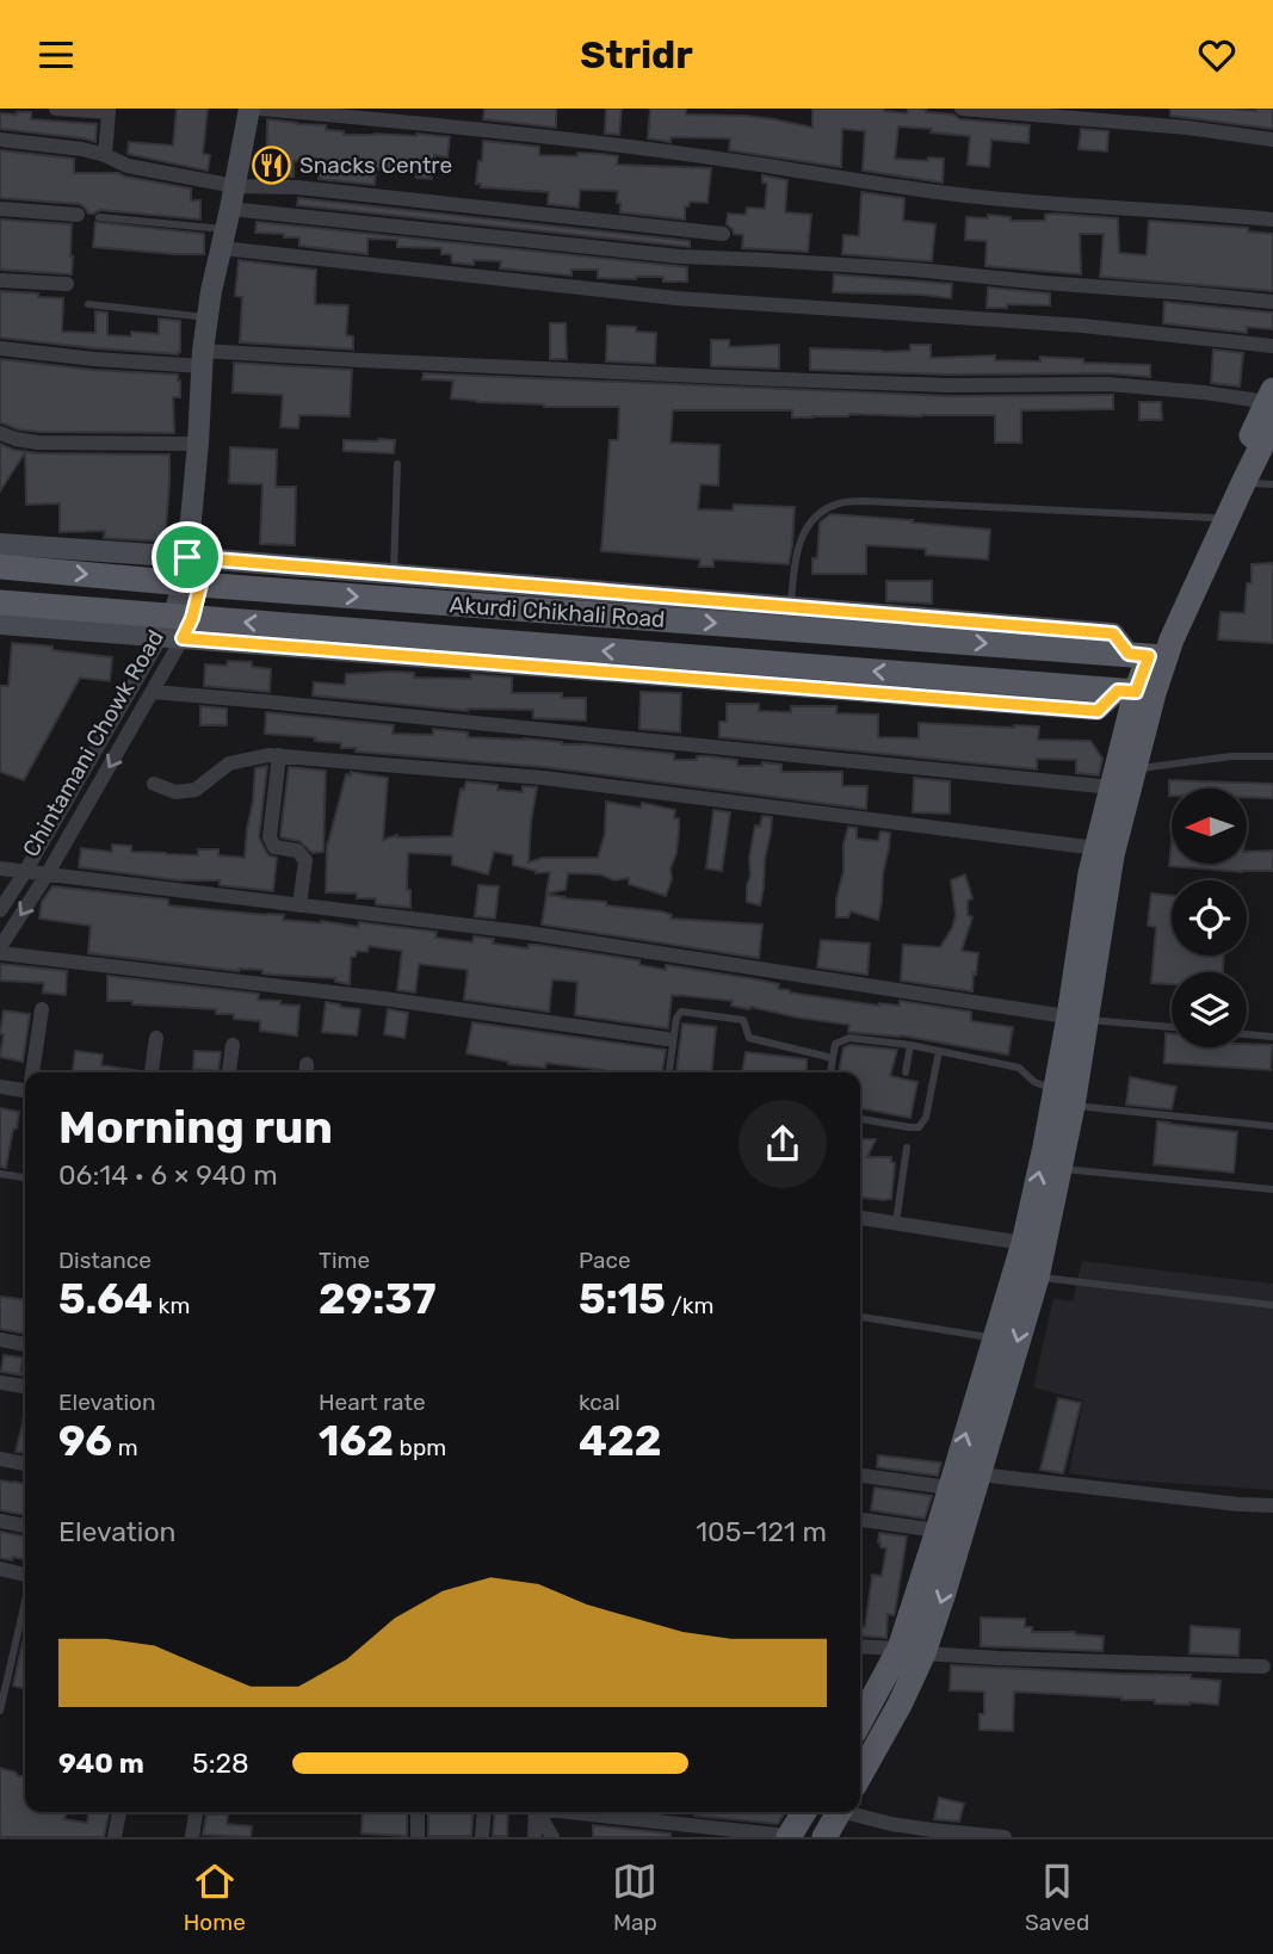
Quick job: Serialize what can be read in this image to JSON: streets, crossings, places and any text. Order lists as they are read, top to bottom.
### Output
{
  "streets": {
    "main road": ["Akurdi Chikhali Road"],
    "street": ["Chintamani Chowk Road"]
  },
  "crossings": [
    ["Akurdi Chikhali Road", "Chintamani Chowk Road"]
  ],
  "places": {
    "restaurant": ["Snacks Centre"]
  },
  "north": "left",
  "page": {
    "header": "Stridr",
    "heading": ["Morning run", "06:14 · 6 × 940 m"],
    "stats": [
      ["Distance", "5.64 km"],
      ["Time", "29:37"],
      ["Pace", "5:15 /km"],
      ["Elevation", "96 m"],
      ["Heart rate", "162 bpm"],
      ["kcal", "422"]
    ],
    "chart": ["Elevation", "105–121 m"],
    "list": [
      {
        "name": "940 m",
        "note": "5:28"
      }
    ],
    "tabs": ["Home", "Map", "Saved"]
  }
}
